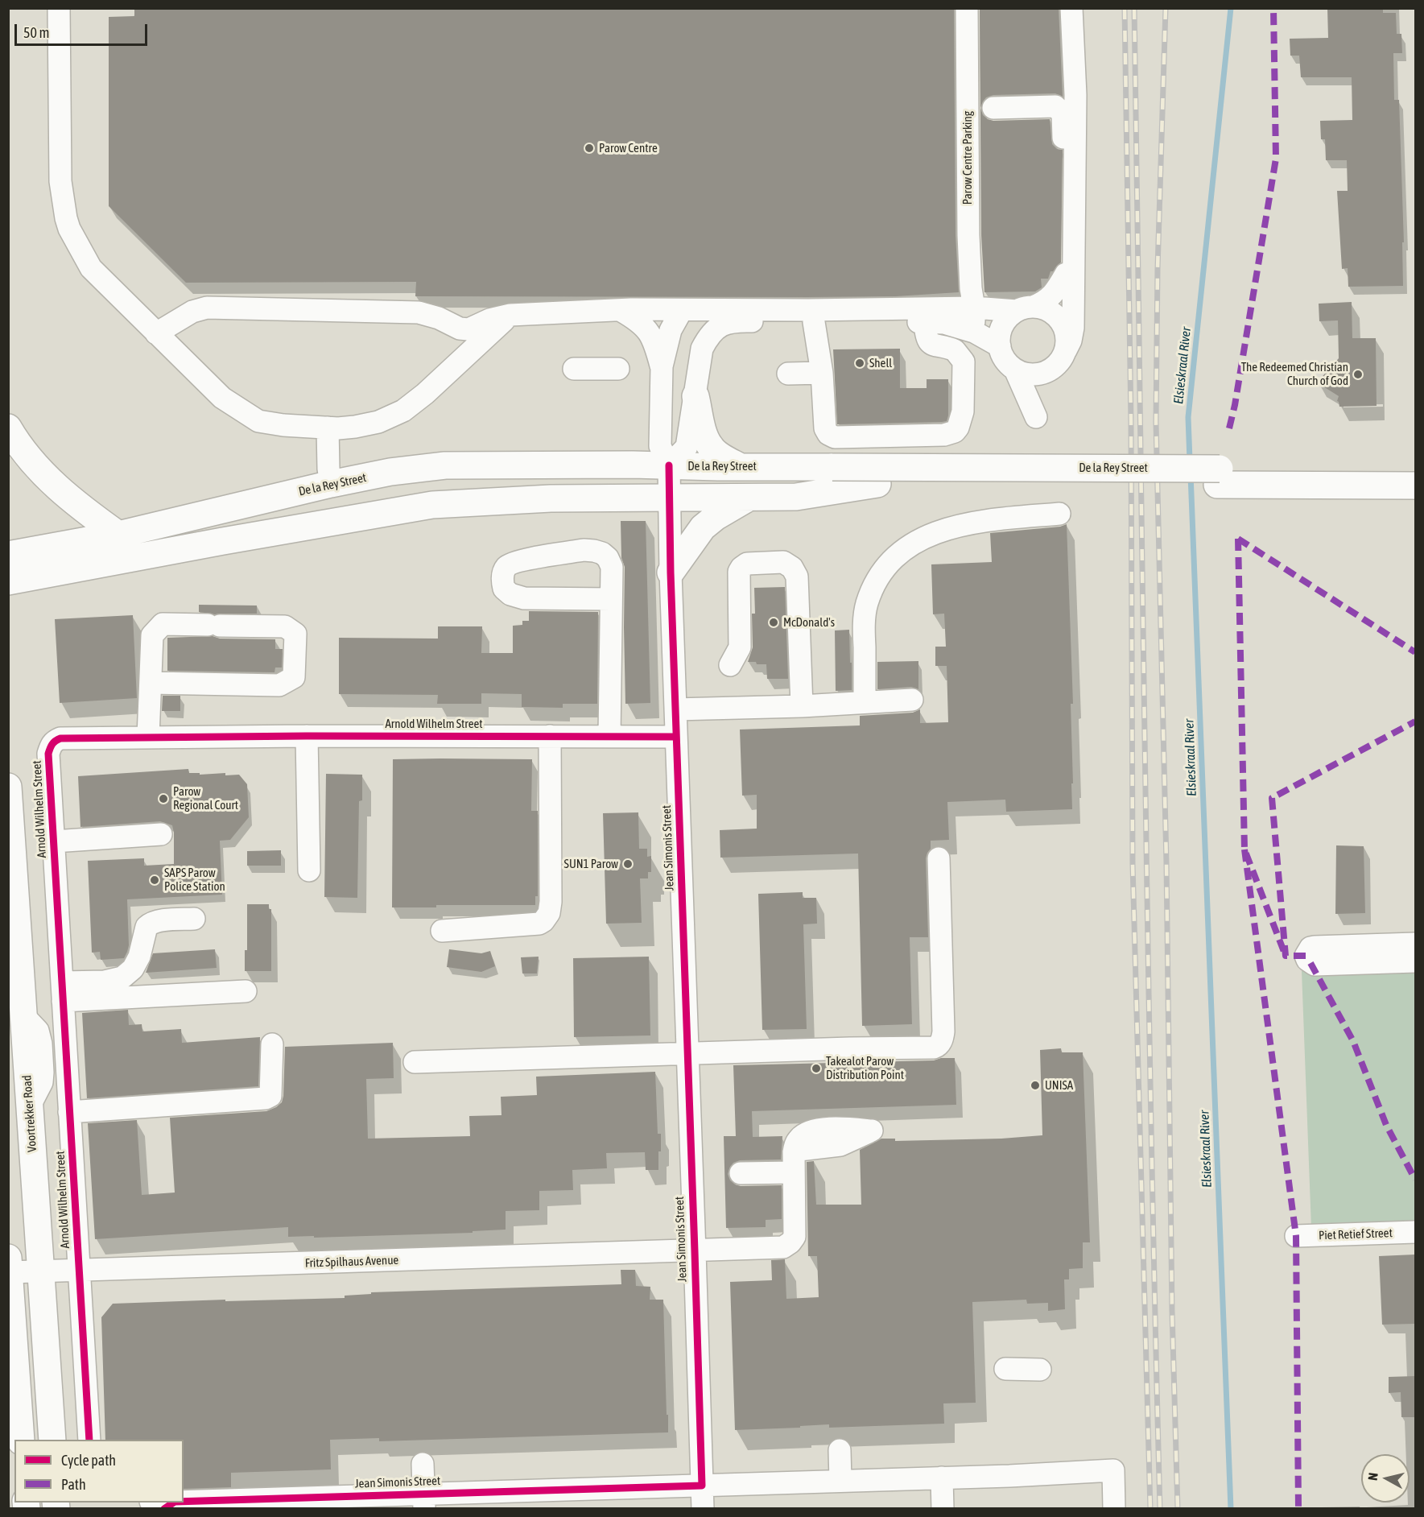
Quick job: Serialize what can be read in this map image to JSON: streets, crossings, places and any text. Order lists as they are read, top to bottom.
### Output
{
  "streets": {
    "main road": ["De la Rey Street", "Voortrekker Road"],
    "street": [
      "Parow Centre Parking",
      "Arnold Wilhelm Street",
      "Jean Simonis Street",
      "Piet Retief Street",
      "Fritz Spilhaus Avenue"
    ]
  },
  "crossings": [
    ["De la Rey Street", "Jean Simonis Street"],
    ["Arnold Wilhelm Street", "Jean Simonis Street"],
    ["Arnold Wilhelm Street", "Fritz Spilhaus Avenue"],
    ["Jean Simonis Street", "Fritz Spilhaus Avenue"],
    ["Voortrekker Road", "Fritz Spilhaus Avenue"]
  ],
  "water": ["Elsieskraal River"],
  "places": [
    "Parow Centre",
    "Shell",
    "The Redeemed Christian Church of God",
    "McDonald's",
    "Parow Regional Court",
    "SUN1 Parow",
    "SAPS Parow Police Station",
    "Takealot Parow Distribution Point",
    "UNISA"
  ],
  "legend": ["Cycle path", "Path"],
  "scale_bar": "50 m",
  "north": "left"
}
